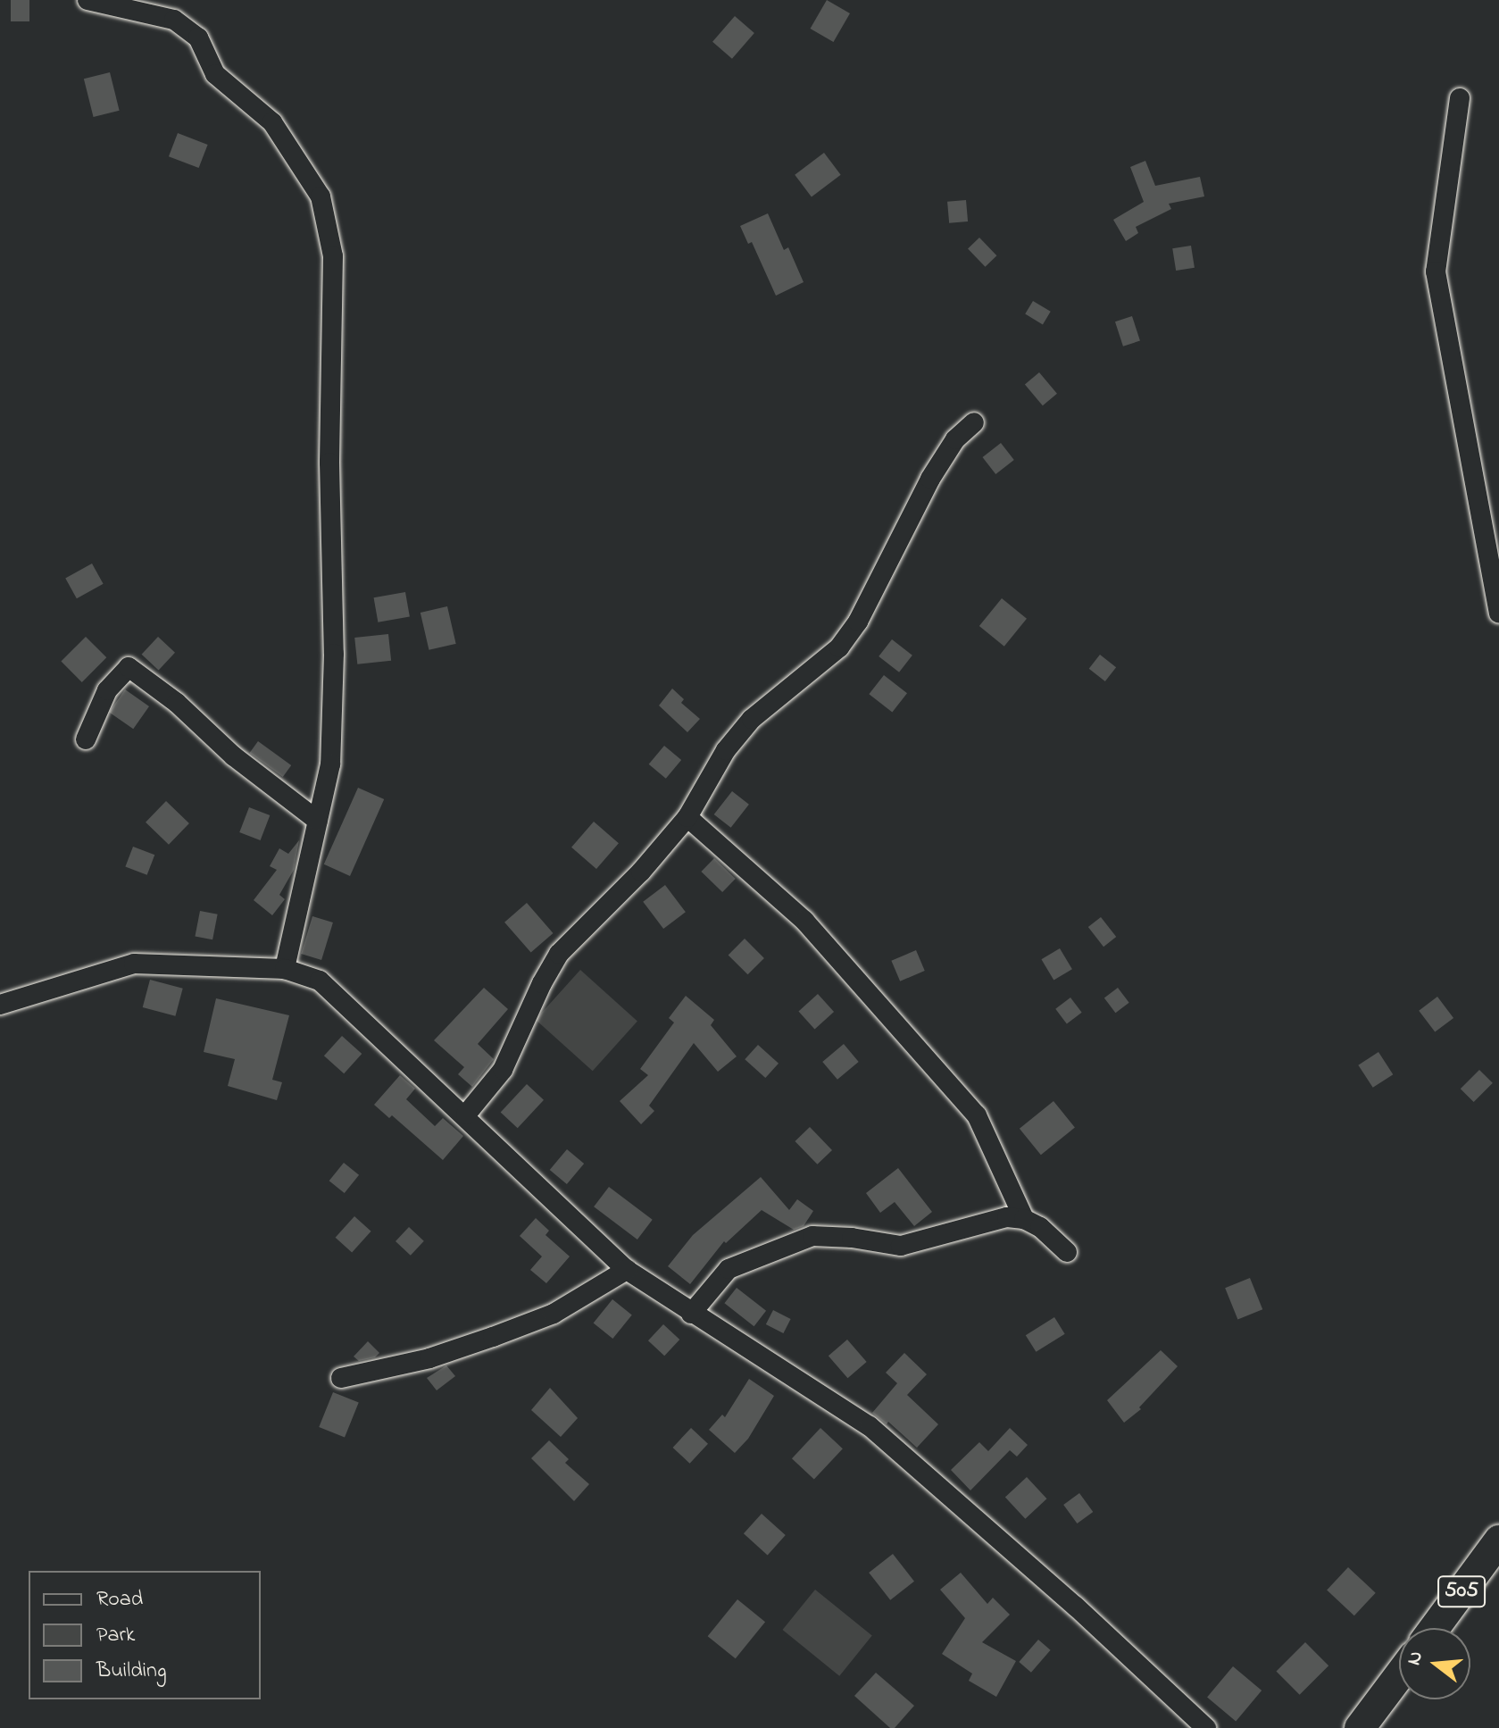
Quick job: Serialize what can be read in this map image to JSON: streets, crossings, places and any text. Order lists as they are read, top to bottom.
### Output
{
  "streets": {
    "main road": ["505"]
  },
  "legend": ["Road", "Park", "Building"],
  "north": "left"
}
